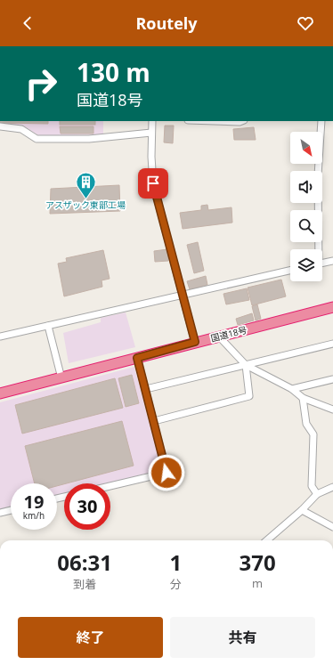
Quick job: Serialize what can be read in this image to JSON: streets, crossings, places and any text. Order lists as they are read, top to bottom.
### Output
{
  "streets": {
    "highway": ["国道18号"]
  },
  "places": {
    "building": ["アスザック東部工場"]
  },
  "north": "bottom right",
  "page": {
    "header": "Routely",
    "turn": ["130 m", "国道18号"],
    "speed": "19 km/h",
    "limit": "30",
    "eta": [
      "06:31",
      "到着",
      "1",
      "分",
      "370",
      "m"
    ],
    "buttons": ["終了", "共有"]
  }
}
